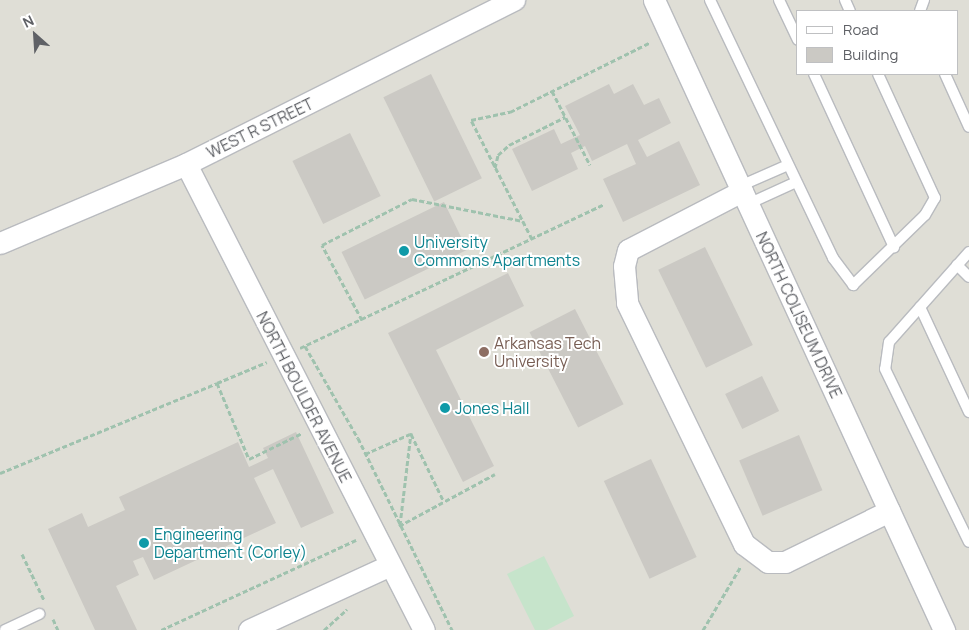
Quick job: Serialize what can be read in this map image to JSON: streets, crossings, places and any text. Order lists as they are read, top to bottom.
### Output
{
  "streets": {
    "street": ["WEST R STREET", "NORTH COLISEUM DRIVE", "NORTH BOULDER AVENUE"]
  },
  "crossings": [
    ["WEST R STREET", "NORTH BOULDER AVENUE"]
  ],
  "places": [
    "University Commons Apartments",
    "Arkansas Tech University",
    "Jones Hall",
    "Engineering Department (Corley)"
  ],
  "legend": ["Road", "Building"],
  "north": "top left"
}
